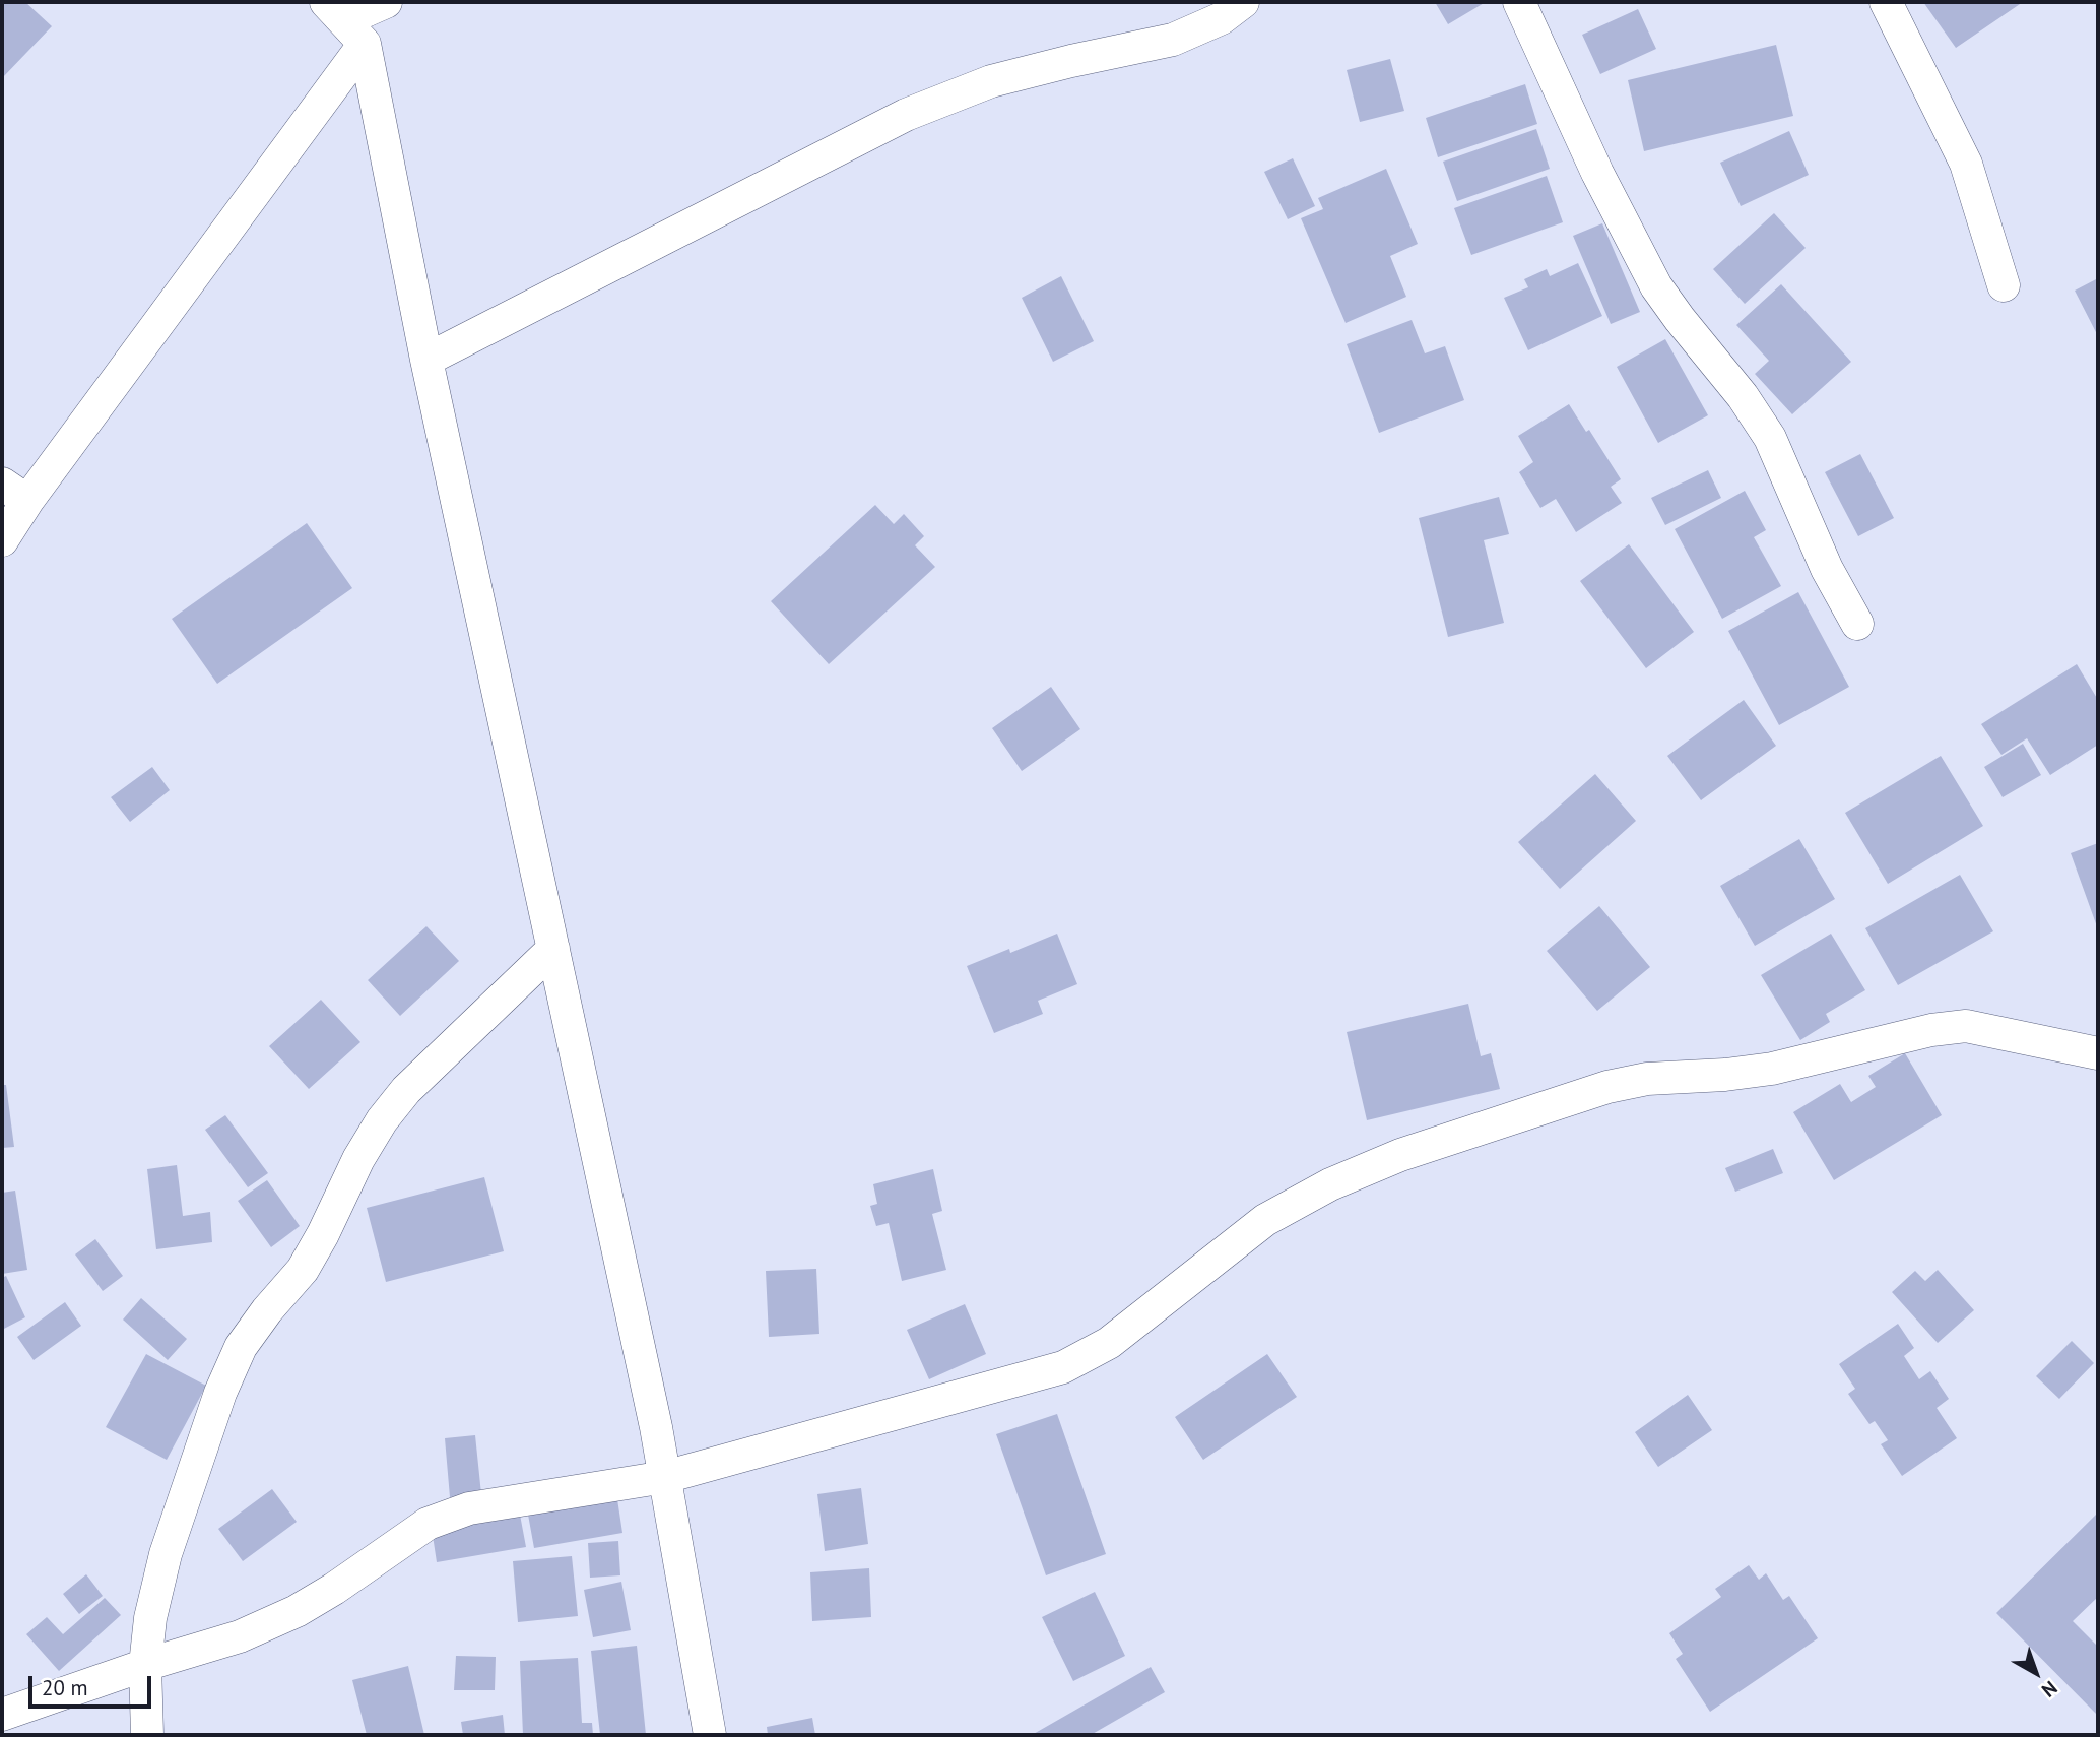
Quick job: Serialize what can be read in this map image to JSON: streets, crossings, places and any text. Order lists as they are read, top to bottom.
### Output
{
  "scale_bar": "20 m",
  "north": "bottom right"
}
